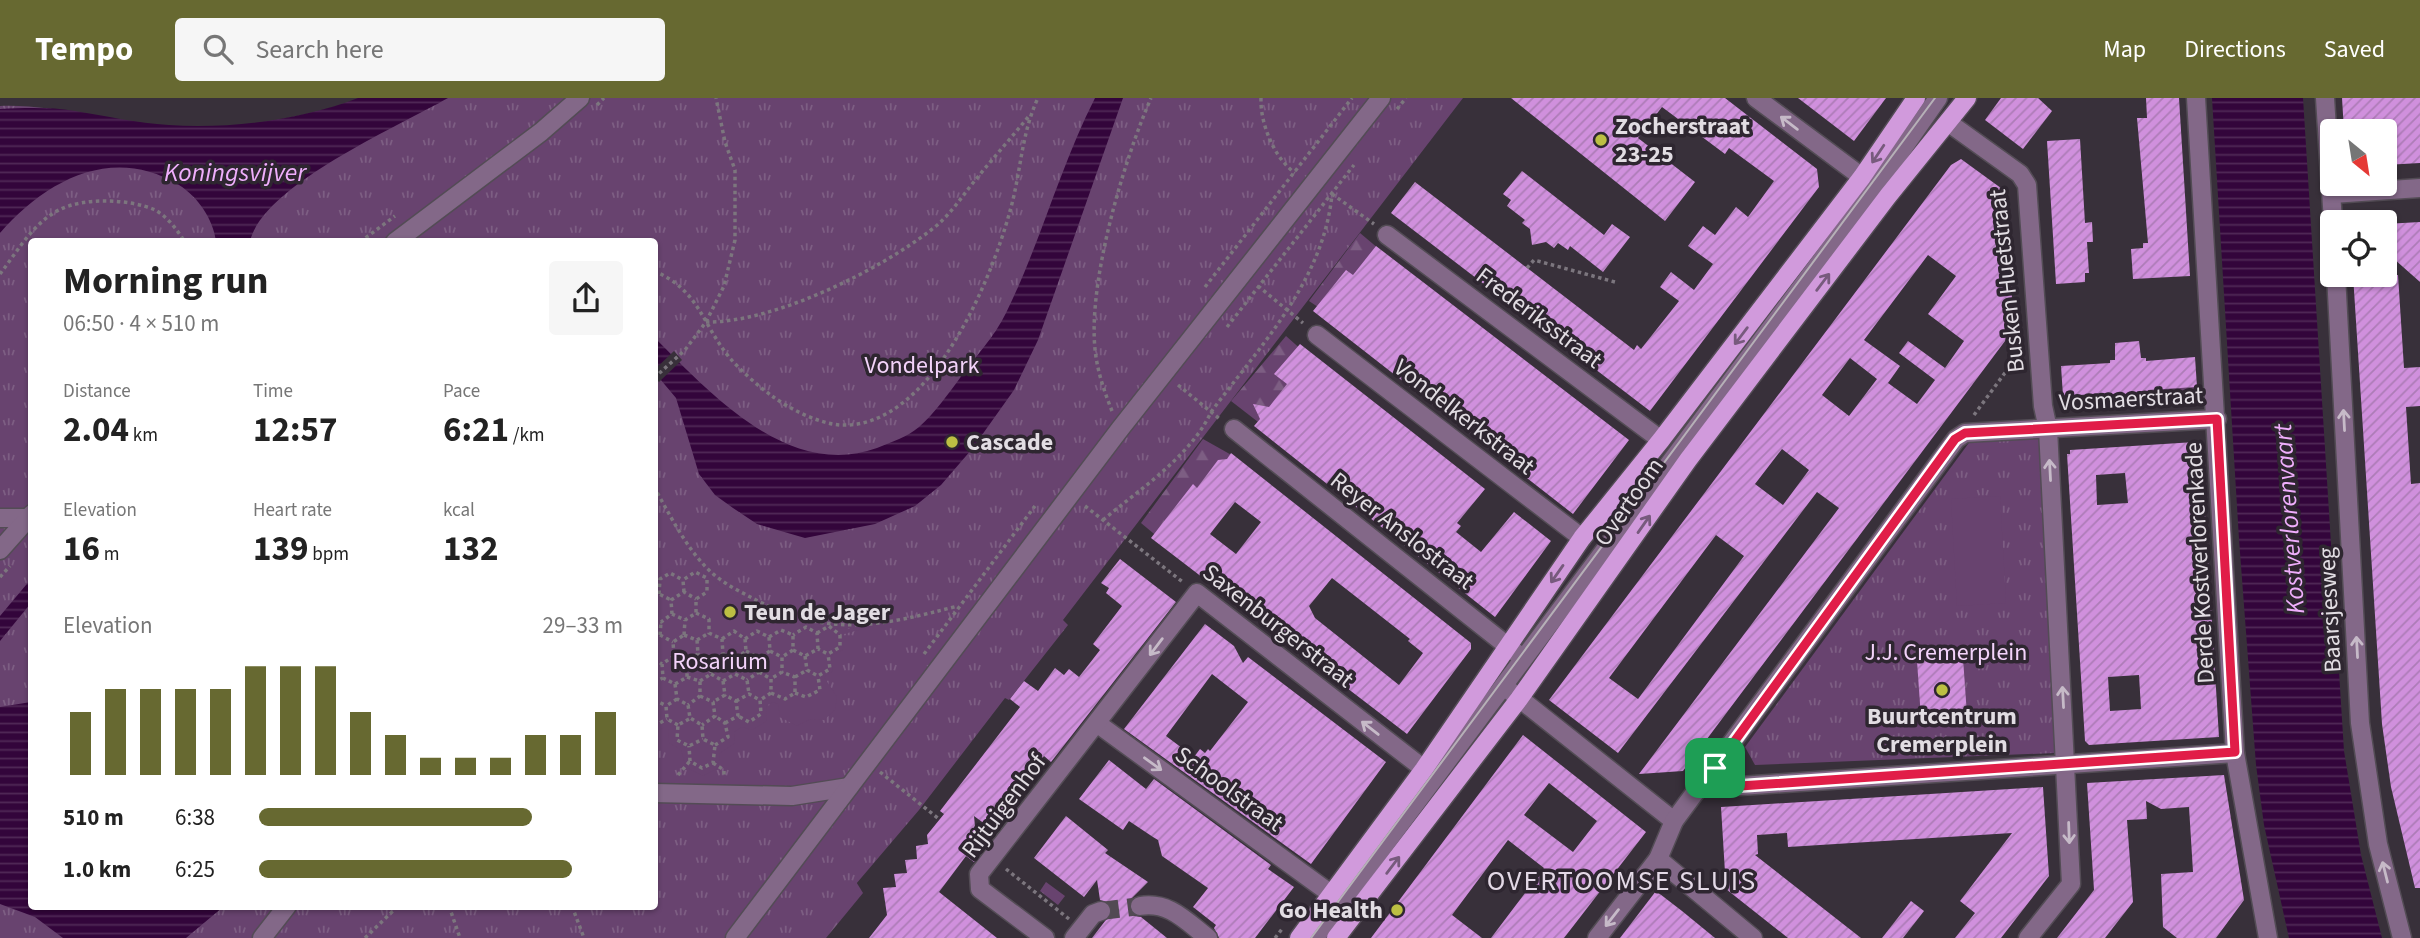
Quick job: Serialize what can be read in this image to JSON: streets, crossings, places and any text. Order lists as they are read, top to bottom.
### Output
{
  "streets": {
    "main road": ["Overtoom"],
    "street": [
      "Busken Huetstraat",
      "Frederiksstraat",
      "Vosmaerstraat",
      "Vondelkerkstraat",
      "Reyer Anslostraat",
      "Derde Kostverlorenkade",
      "Baarsjesweg",
      "Saxenburgerstraat",
      "Schoolstraat",
      "Rijtuigenhof"
    ]
  },
  "crossings": [
    ["Busken Huetstraat", "Vosmaerstraat"],
    ["Busken Huetstraat", "Overtoom"],
    ["Frederiksstraat", "Overtoom"],
    ["Vosmaerstraat", "Derde Kostverlorenkade"],
    ["Vondelkerkstraat", "Overtoom"],
    ["Overtoom", "Reyer Anslostraat"],
    ["Overtoom", "Saxenburgerstraat"],
    ["Overtoom", "Schoolstraat"],
    ["Saxenburgerstraat", "Rijtuigenhof"],
    ["Schoolstraat", "Rijtuigenhof"]
  ],
  "one_way": ["Baarsjesweg", "Saxenburgerstraat", "Schoolstraat"],
  "districts": ["OVERTOOMSE SLUIS"],
  "water": ["Koningsvijver", "Kostverlorenvaart"],
  "parks": ["Vondelpark", "J.J. Cremerplein", "Rosarium"],
  "places": [
    "Zocherstraat 23-25",
    "Cascade",
    "Teun de Jager",
    "Buurtcentrum Cremerplein",
    "Go Health"
  ],
  "north": "bottom right",
  "page": {
    "header": "Tempo",
    "search": "Search here",
    "nav": ["Map", "Directions", "Saved"],
    "heading": ["Morning run", "06:50 · 4 × 510 m"],
    "stats": [
      ["Distance", "2.04 km"],
      ["Time", "12:57"],
      ["Pace", "6:21 /km"],
      ["Elevation", "16 m"],
      ["Heart rate", "139 bpm"],
      ["kcal", "132"]
    ],
    "chart": ["Elevation", "29–33 m"],
    "list": [
      {
        "name": "510 m",
        "note": "6:38"
      },
      {
        "name": "1.0 km",
        "note": "6:25"
      }
    ]
  }
}
